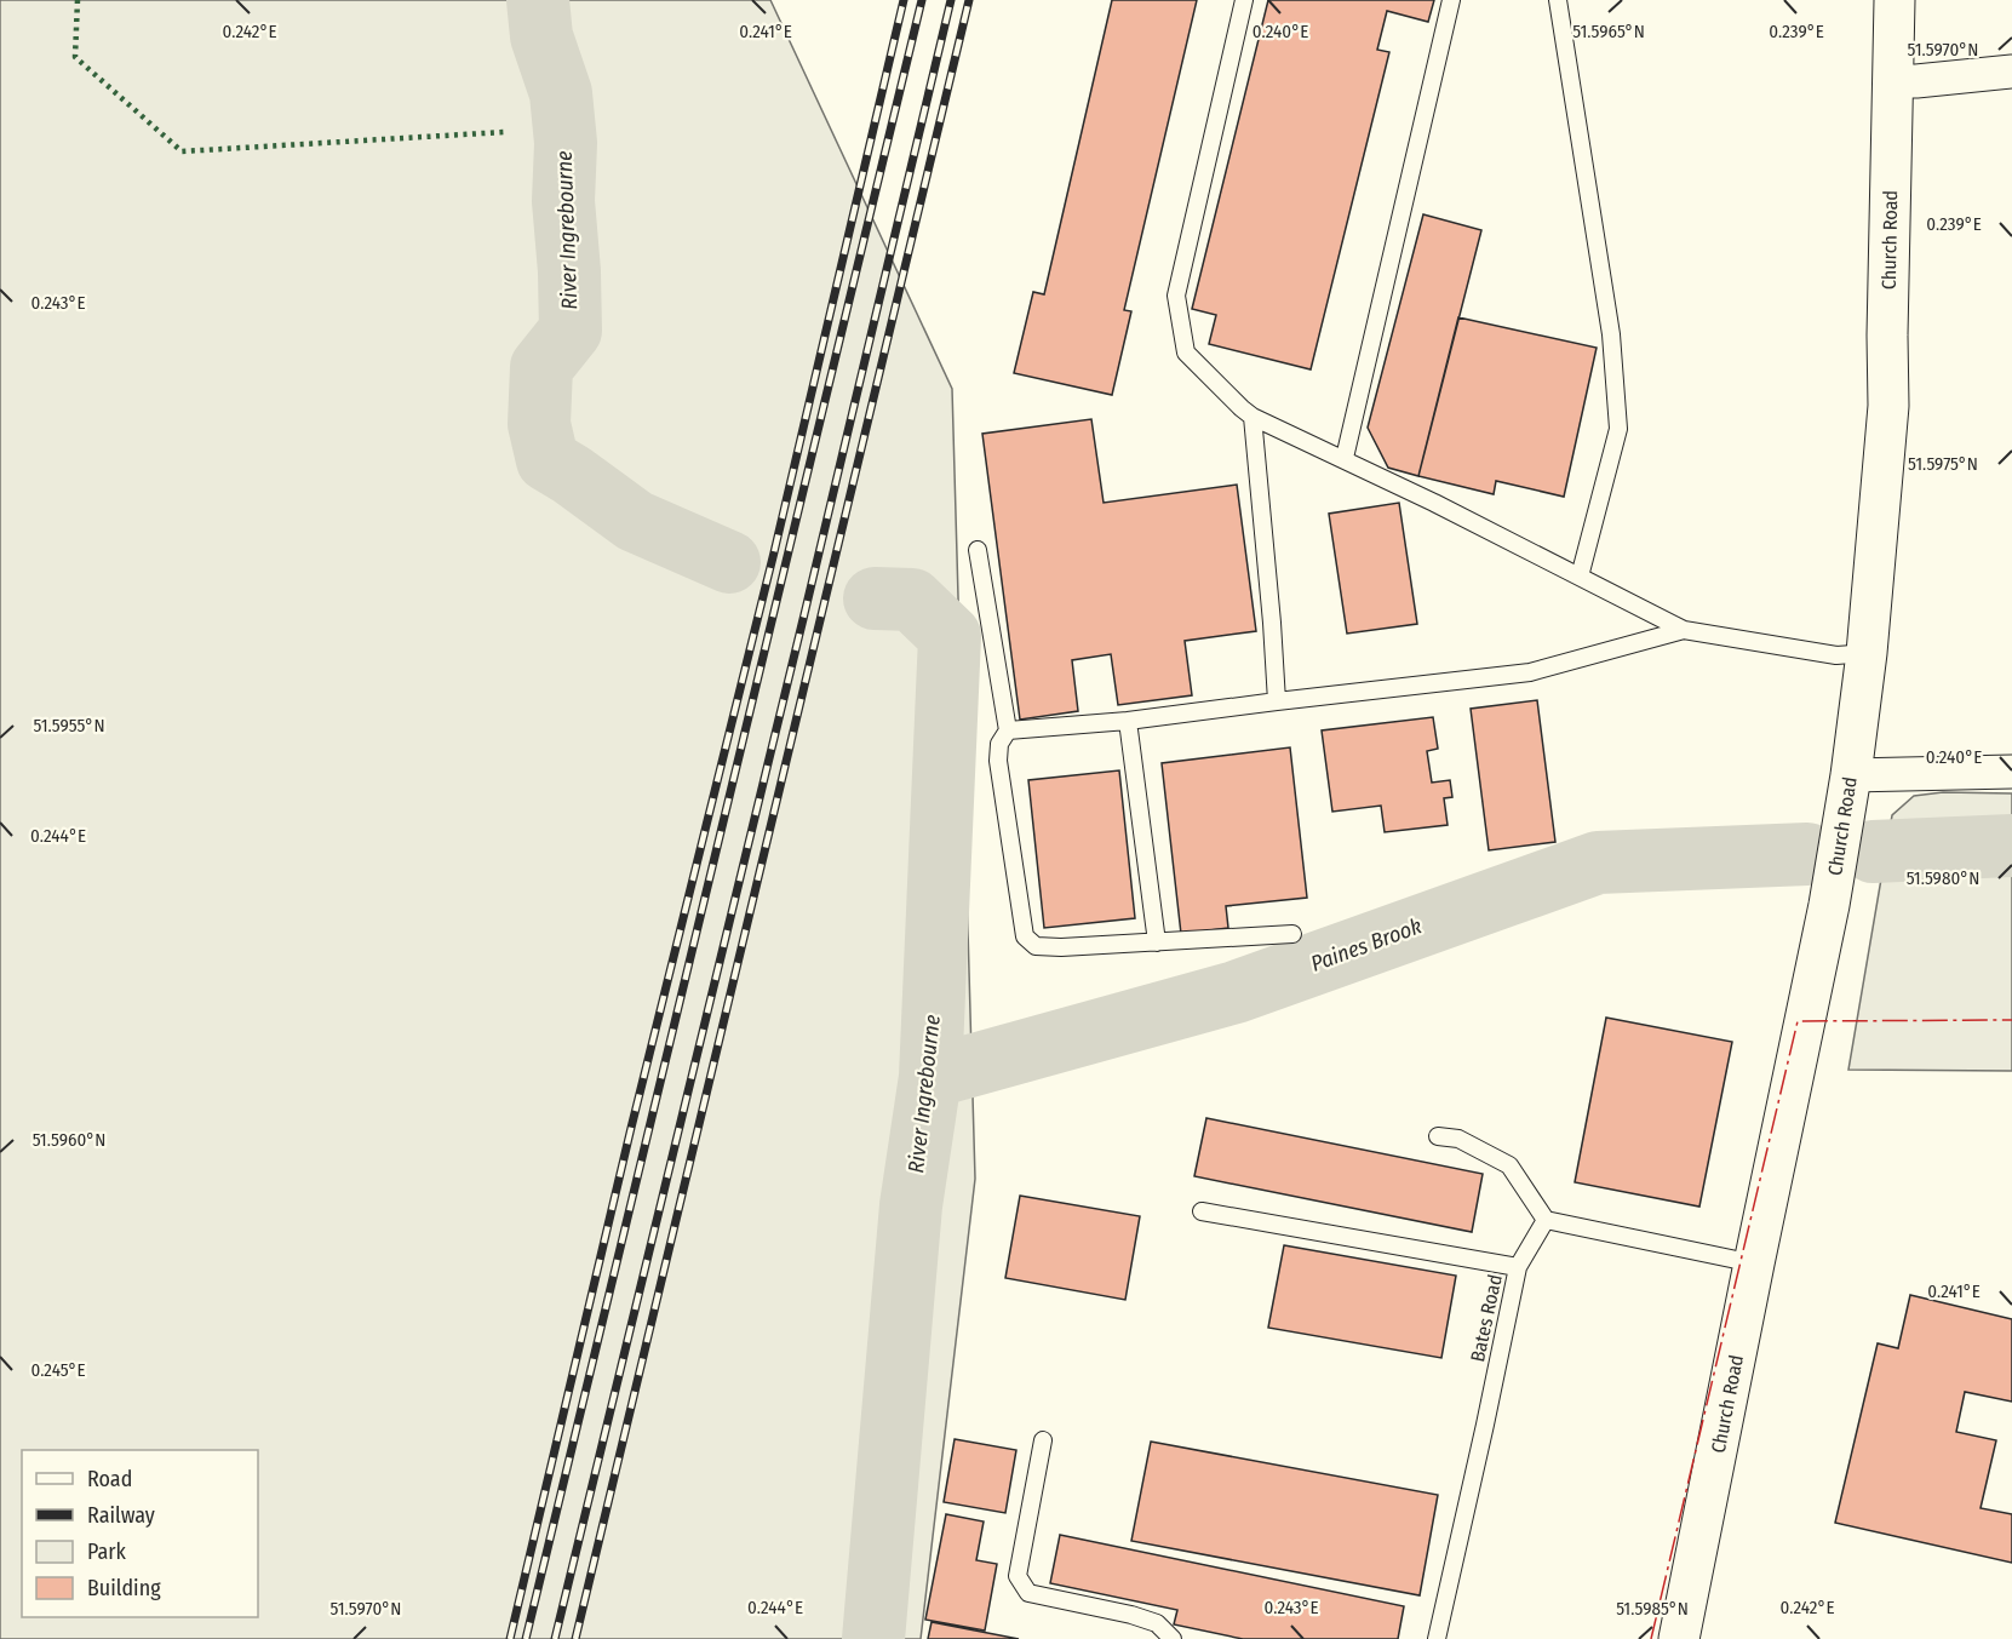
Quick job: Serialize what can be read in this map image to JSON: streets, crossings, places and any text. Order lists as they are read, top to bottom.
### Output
{
  "streets": {
    "street": ["Church Road"],
    "lane": ["Bates Road"]
  },
  "water": ["River Ingrebourne", "Paines Brook"],
  "legend": [
    "Road",
    "Railway",
    "Park",
    "Building"
  ],
  "coordinates": [
    "51.5965°N",
    "0.242°E",
    "0.241°E",
    "0.240°E",
    "0.239°E",
    "51.5970°N",
    "0.243°E",
    "51.5975°N",
    "51.5955°N",
    "0.244°E",
    "51.5980°N",
    "51.5960°N",
    "0.245°E",
    "51.5985°N"
  ]
}
